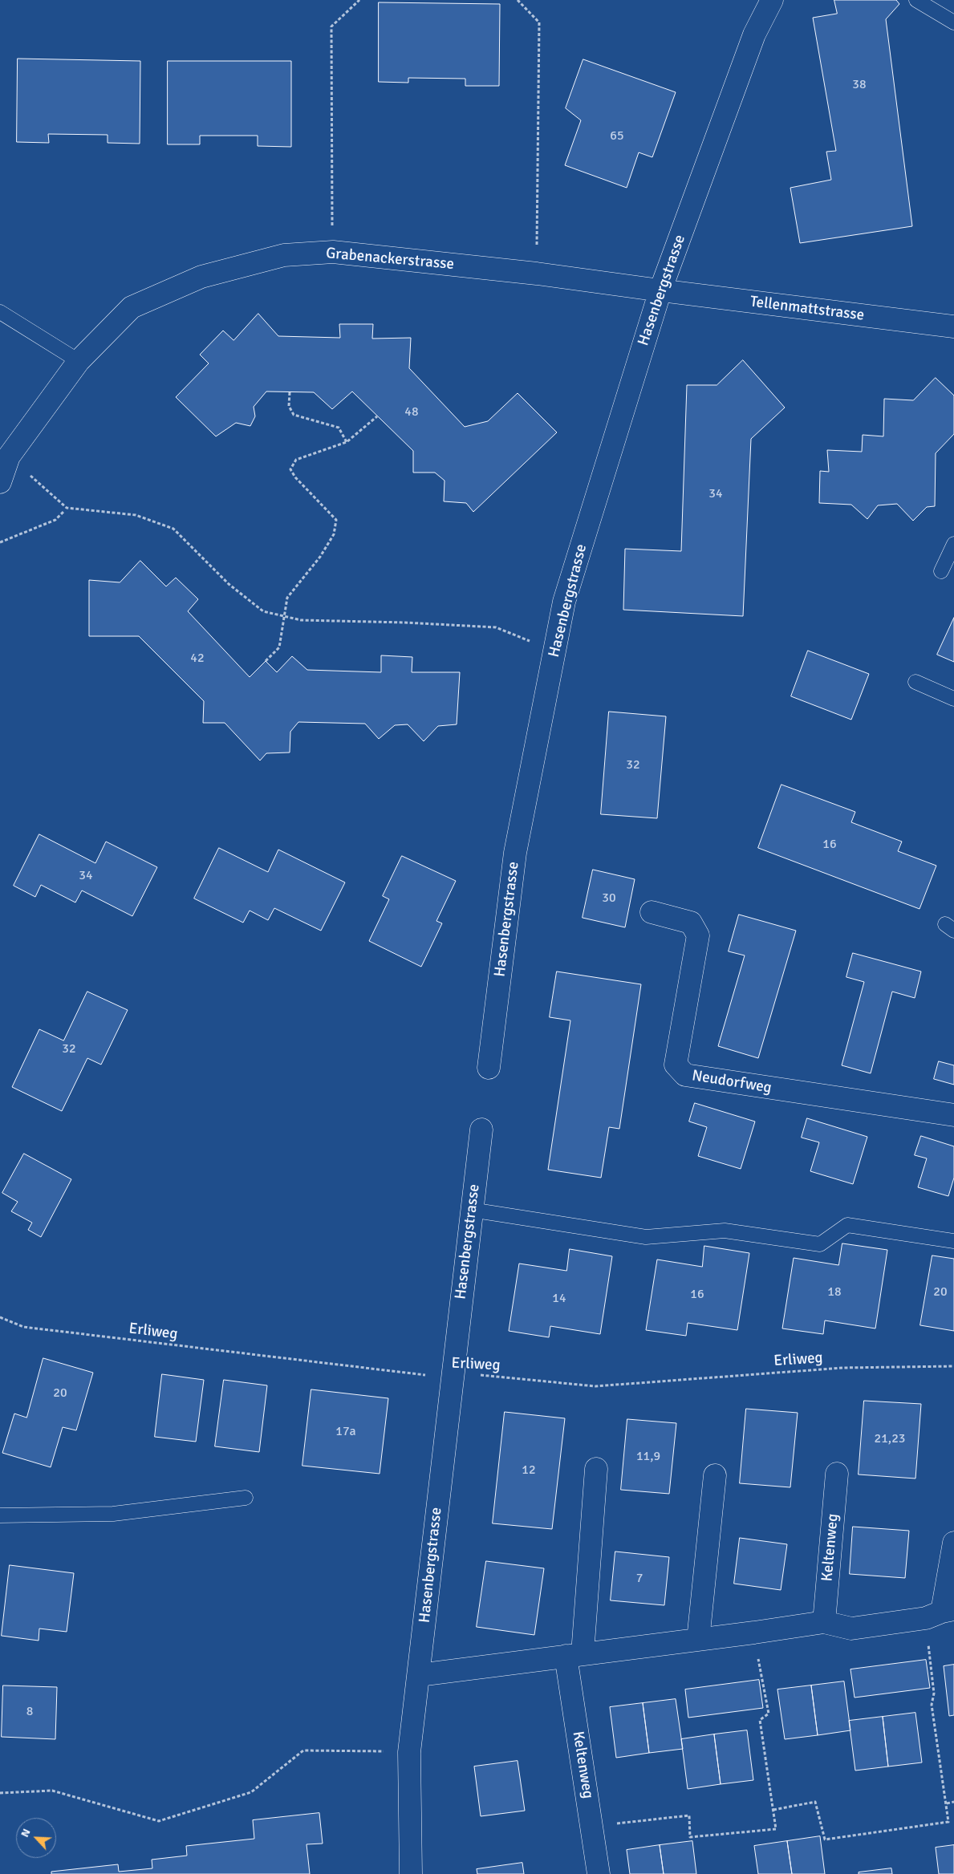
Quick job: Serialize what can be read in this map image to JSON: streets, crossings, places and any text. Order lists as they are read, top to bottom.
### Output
{
  "streets": {
    "street": [
      "Grabenackerstrasse",
      "Hasenbergstrasse",
      "Tellenmattstrasse",
      "Neudorfweg",
      "Keltenweg"
    ],
    "path": ["Erliweg"]
  },
  "crossings": [
    ["Grabenackerstrasse", "Hasenbergstrasse"],
    ["Grabenackerstrasse", "Tellenmattstrasse"],
    ["Hasenbergstrasse", "Tellenmattstrasse"],
    ["Hasenbergstrasse", "Erliweg"]
  ],
  "house_numbers": [
    "38",
    "65",
    "48",
    "34",
    "42",
    "32",
    "16",
    "34",
    "30",
    "32",
    "18",
    "20",
    "16",
    "14",
    "20",
    "17a",
    "21,23",
    "11,9",
    "12",
    "7",
    "8"
  ],
  "north": "top left"
}
